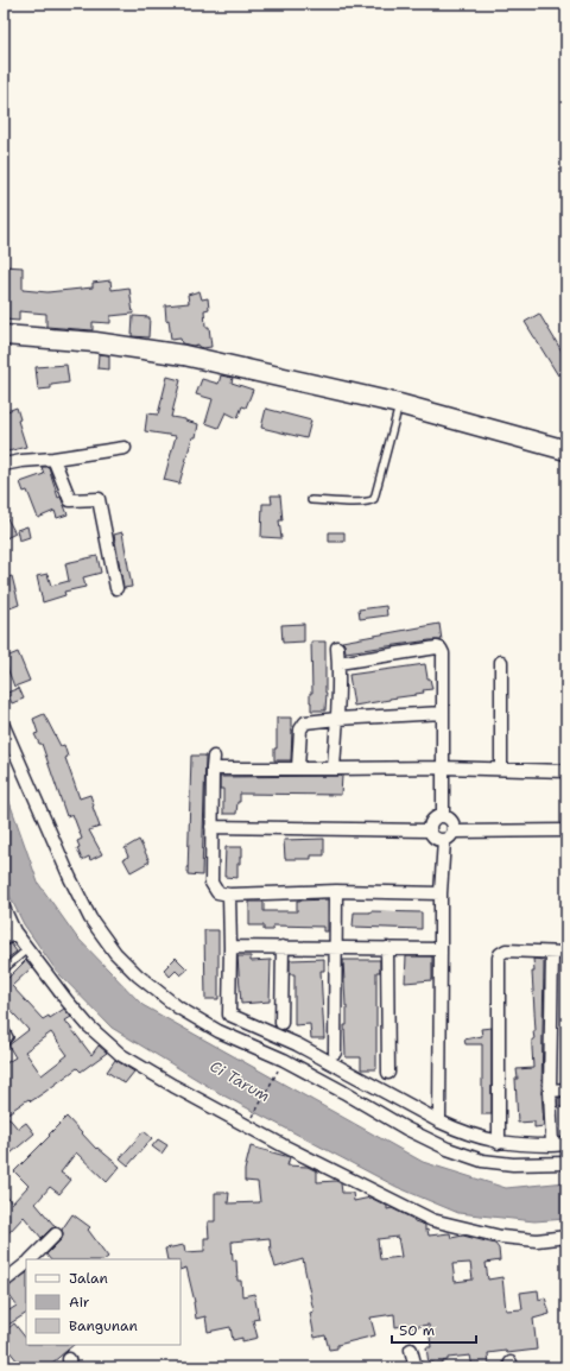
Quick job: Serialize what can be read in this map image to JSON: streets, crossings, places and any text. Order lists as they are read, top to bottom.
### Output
{
  "water": ["Ci Tarum"],
  "legend": ["Jalan", "Air", "Bangunan"],
  "scale_bar": "50 m"
}
